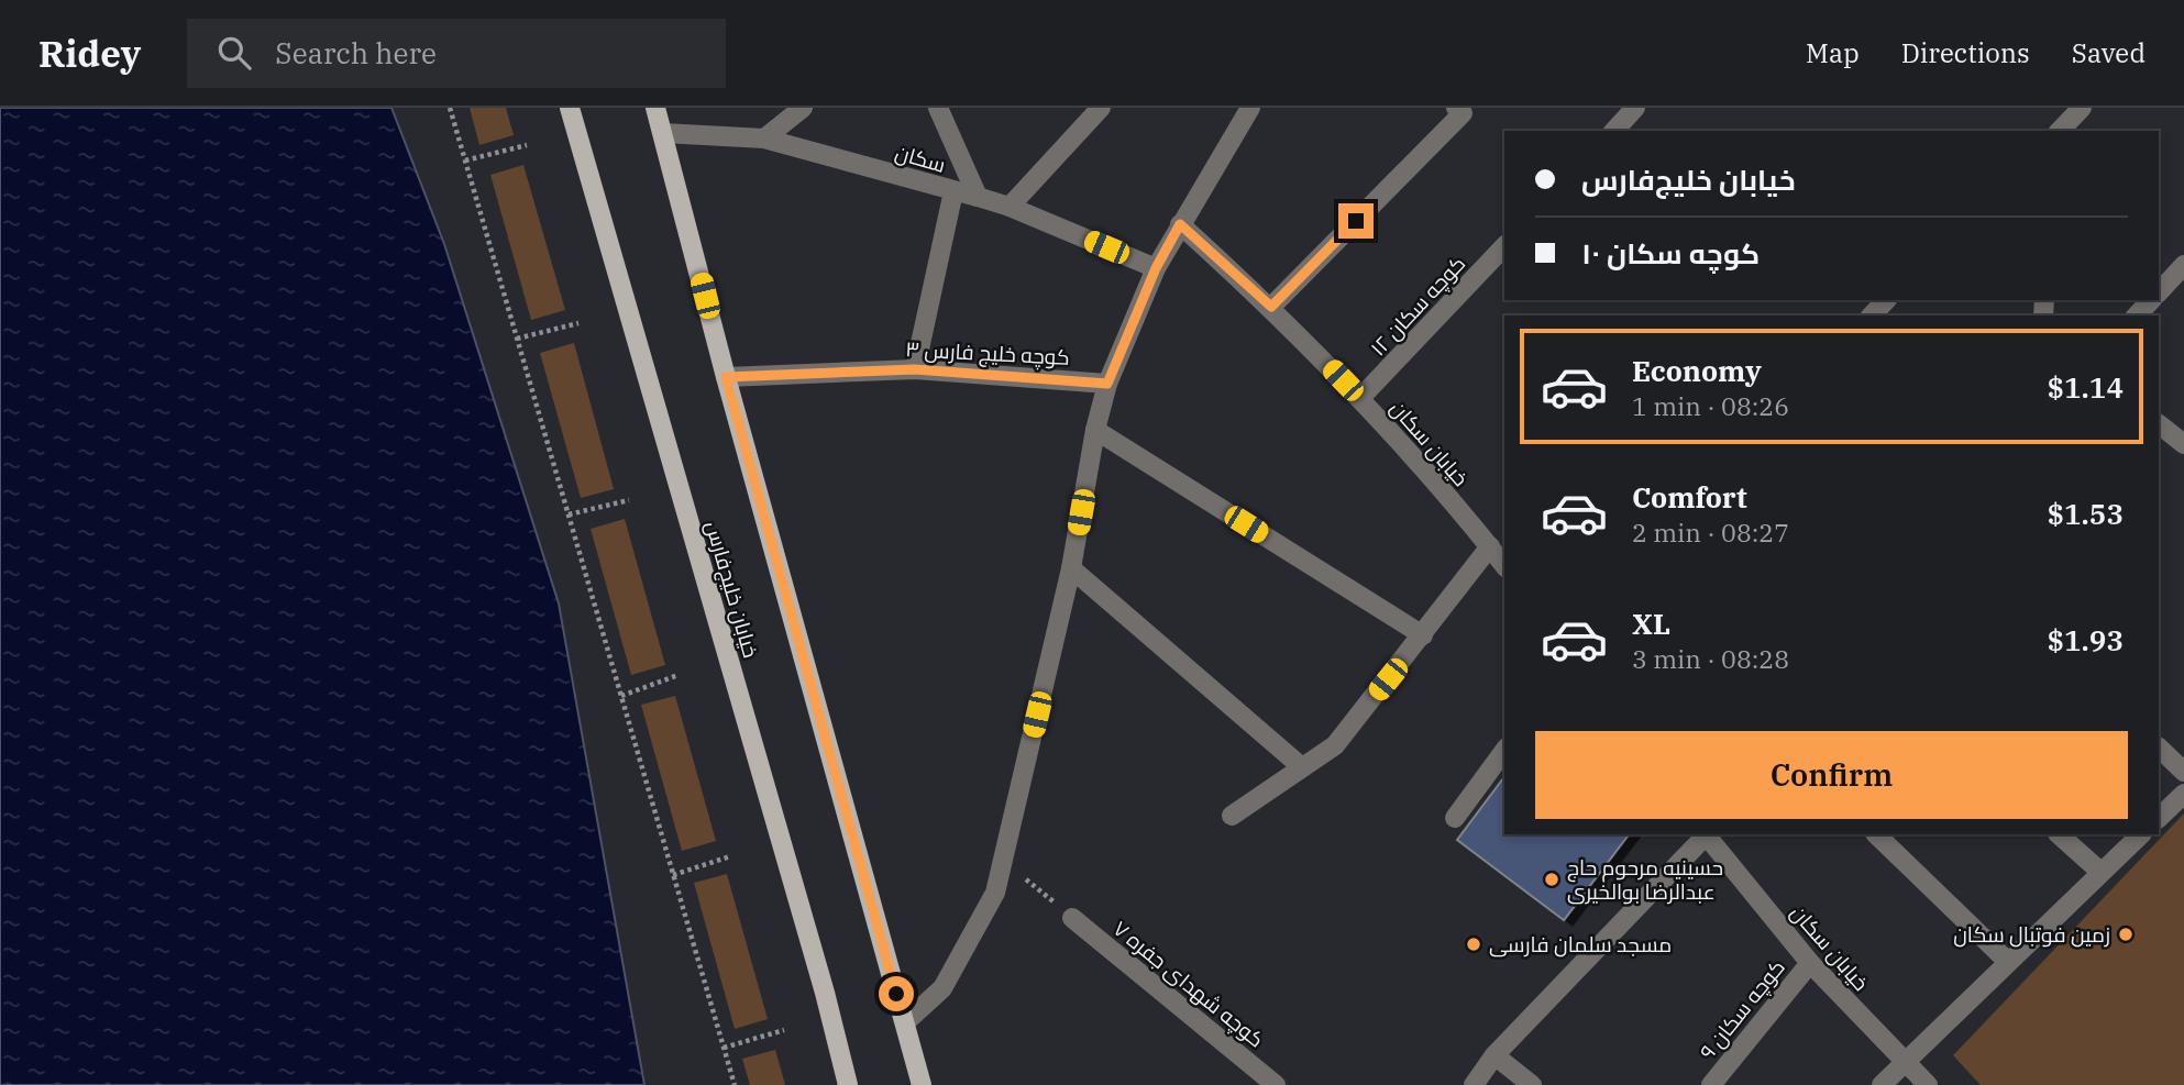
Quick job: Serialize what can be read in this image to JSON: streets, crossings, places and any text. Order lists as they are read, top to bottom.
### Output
{
  "streets": {
    "main road": ["خیابان خلیج‌فارس"],
    "street": [
      "سکان",
      "کوچه سکان ۱۲",
      "کوچه خلیج فارس ۳",
      "خیابان سکان",
      "کوچه شهدای جفره ۷",
      "کوچه سکان ۹"
    ]
  },
  "crossings": [
    ["کوچه سکان ۱۲", "خیابان سکان"],
    ["خیابان سکان", "کوچه سکان ۹"]
  ],
  "places": ["حسینیه مرحوم حاج عبدالرضا بوالخیری", "زمین فوتبال سکان", "مسجد سلمان فارسی"],
  "page": {
    "header": "Ridey",
    "search": "Search here",
    "nav": ["Map", "Directions", "Saved"],
    "banner": ["خیابان خلیج‌فارس", "کوچه سکان ۱۰"],
    "list": [
      {
        "name": "Economy",
        "note": "1 min · 08:26",
        "value": "$1.14"
      },
      {
        "name": "Comfort",
        "note": "2 min · 08:27",
        "value": "$1.53"
      },
      {
        "name": "XL",
        "note": "3 min · 08:28",
        "value": "$1.93"
      }
    ],
    "buttons": "Confirm"
  }
}
